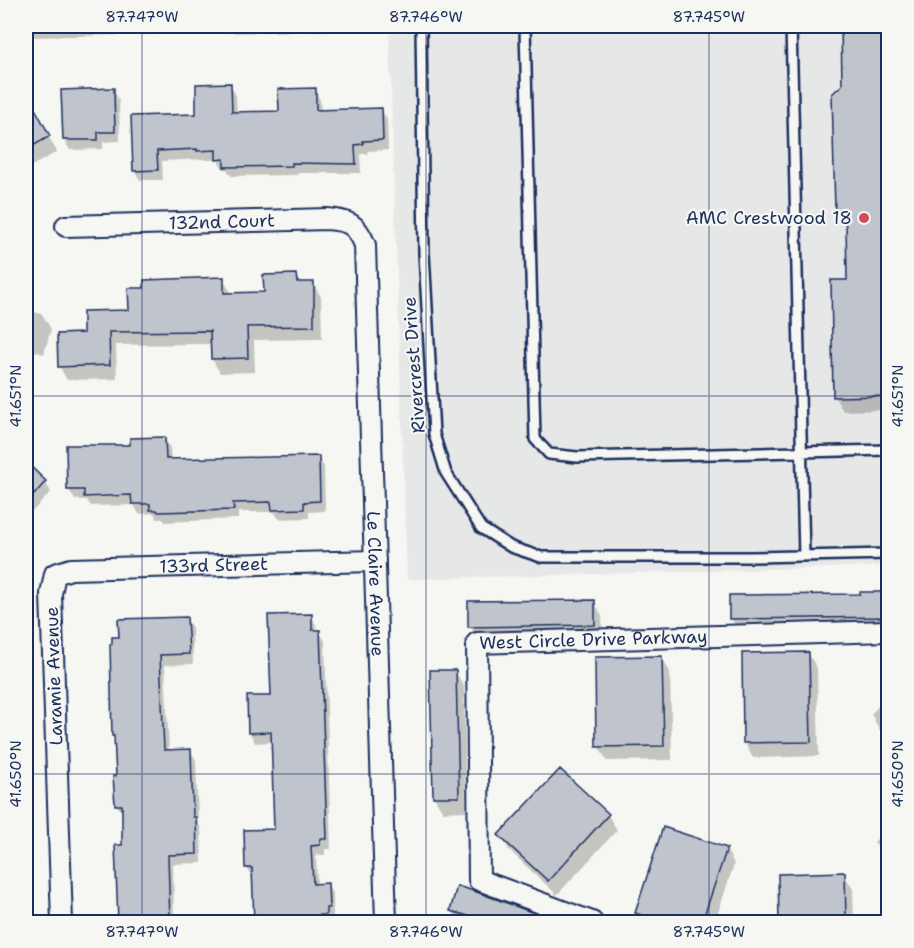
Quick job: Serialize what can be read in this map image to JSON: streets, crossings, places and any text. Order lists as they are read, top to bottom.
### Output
{
  "streets": {
    "street": [
      "132nd Court",
      "133rd Street",
      "Le Claire Avenue",
      "West Circle Drive Parkway",
      "Laramie Avenue"
    ],
    "lane": ["Rivercrest Drive"]
  },
  "crossings": [
    ["132nd Court", "Le Claire Avenue"],
    ["133rd Street", "Le Claire Avenue"],
    ["133rd Street", "Laramie Avenue"]
  ],
  "places": ["AMC Crestwood 18"],
  "coordinates": [
    "87.747°W",
    "87.746°W",
    "87.745°W",
    "41.651°N",
    "41.650°N"
  ]
}
